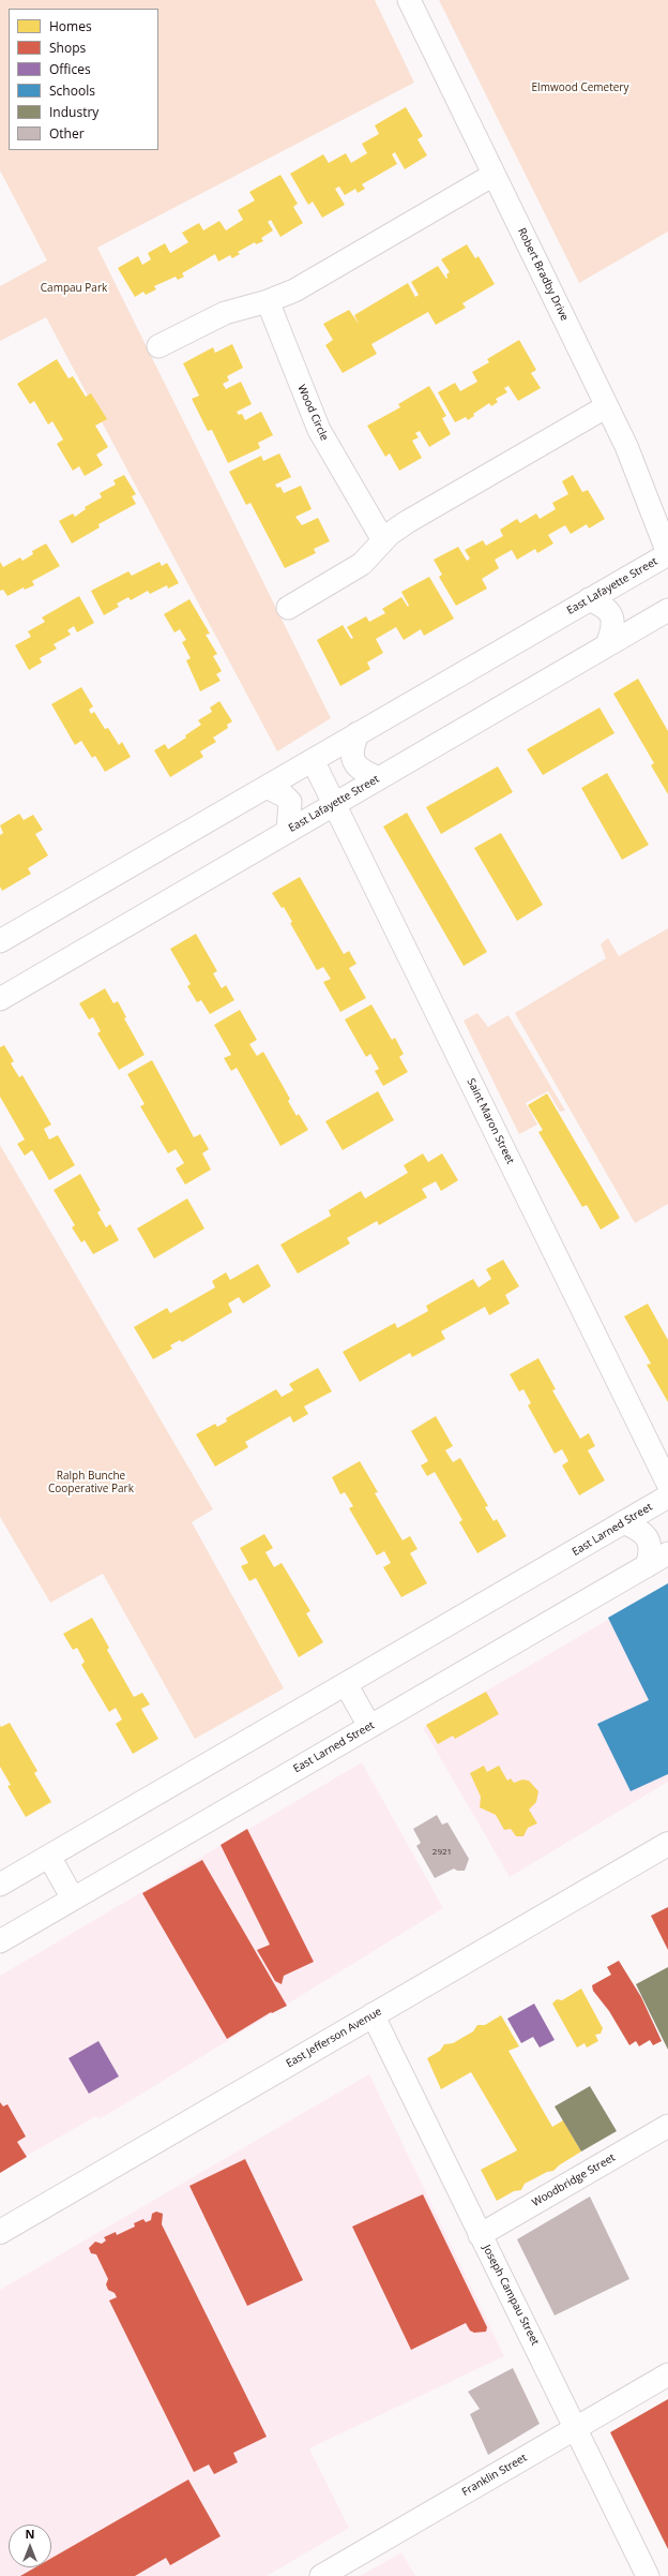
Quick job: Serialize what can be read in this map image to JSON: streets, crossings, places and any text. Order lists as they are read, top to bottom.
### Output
{
  "streets": {
    "main road": ["East Jefferson Avenue"],
    "street": [
      "Robert Bradby Drive",
      "Wood Circle",
      "East Lafayette Street",
      "Saint Maron Street",
      "East Larned Street",
      "Woodbridge Street",
      "Joseph Campau Street",
      "Franklin Street"
    ]
  },
  "crossings": [
    ["Robert Bradby Drive", "East Lafayette Street"],
    ["East Lafayette Street", "Saint Maron Street"],
    ["East Jefferson Avenue", "Joseph Campau Street"],
    ["Woodbridge Street", "Joseph Campau Street"],
    ["Joseph Campau Street", "Franklin Street"]
  ],
  "parks": ["Elmwood Cemetery", "Campau Park", "Ralph Bunche Cooperative Park"],
  "house_numbers": ["2921"],
  "legend": [
    "Homes",
    "Shops",
    "Offices",
    "Schools",
    "Industry",
    "Other"
  ],
  "north": "top"
}
